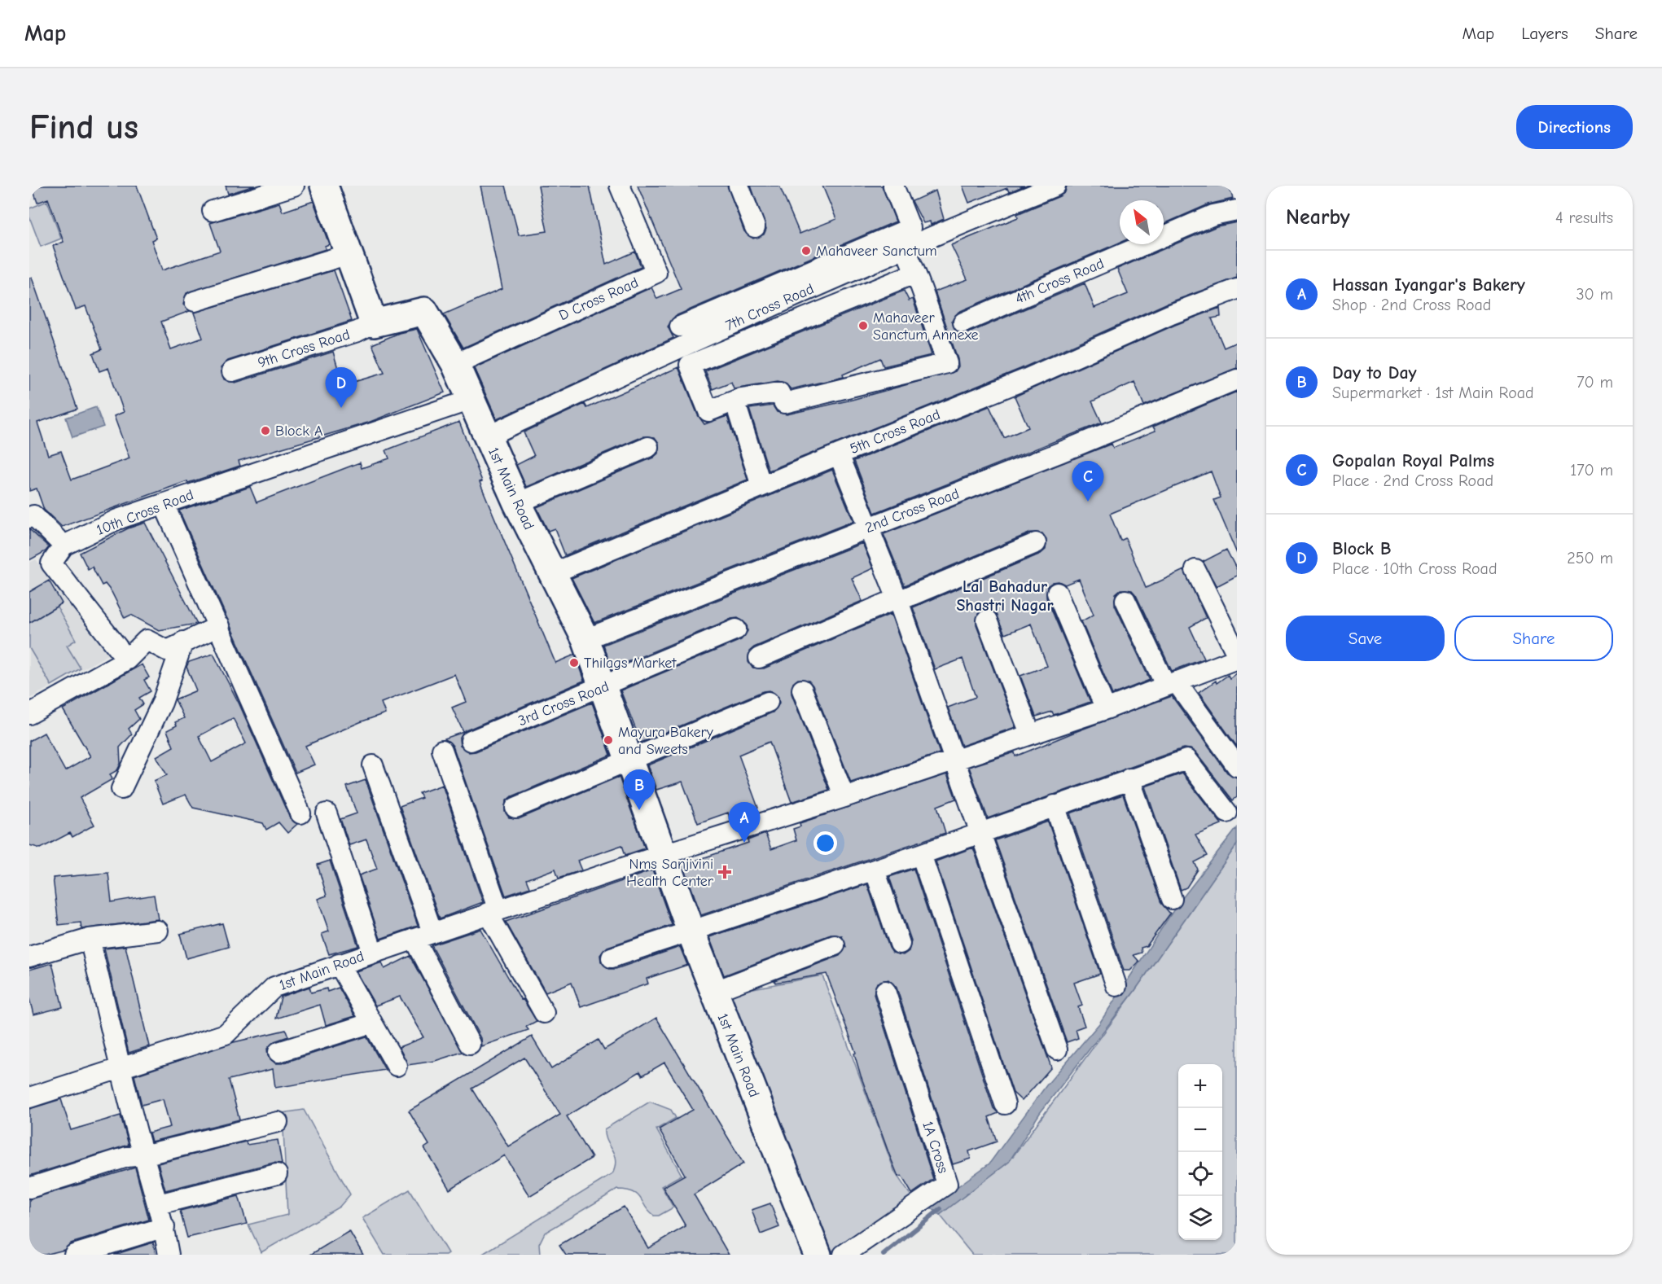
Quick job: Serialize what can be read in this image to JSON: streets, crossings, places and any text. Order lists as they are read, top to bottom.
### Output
{
  "streets": {
    "street": [
      "4th Cross Road",
      "D Cross Road",
      "7th Cross Road",
      "9th Cross Road",
      "5th Cross Road",
      "1st Main Road",
      "2nd Cross Road",
      "10th Cross Road",
      "3rd Cross Road",
      "1A Cross"
    ]
  },
  "crossings": [
    ["D Cross Road", "1st Main Road"],
    ["7th Cross Road", "1st Main Road"],
    ["9th Cross Road", "1st Main Road"],
    ["5th Cross Road", "1st Main Road"],
    ["1st Main Road", "2nd Cross Road"],
    ["1st Main Road", "10th Cross Road"],
    ["1st Main Road", "3rd Cross Road"]
  ],
  "districts": ["Lal Bahadur Shastri Nagar"],
  "places": {
    "other": [
      "Mahaveer Sanctum",
      "Mahaveer Sanctum Annexe",
      "Block A",
      "Thilags Market",
      "Mayura Bakery and Sweets"
    ],
    "health": ["Nms Sanjivini Health Center"]
  },
  "north": "top left",
  "page": {
    "header": "Map",
    "nav": ["Map", "Layers", "Share"],
    "buttons": [
      "Directions",
      ["Save", "Share"]
    ],
    "title": "Find us",
    "heading": ["Nearby", "4 results"],
    "list": [
      {
        "mark": "A",
        "name": "Hassan Iyangar's Bakery",
        "note": "Shop · 2nd Cross Road",
        "value": "30 m"
      },
      {
        "mark": "B",
        "name": "Day to Day",
        "note": "Supermarket · 1st Main Road",
        "value": "70 m"
      },
      {
        "mark": "C",
        "name": "Gopalan Royal Palms",
        "note": "Place · 2nd Cross Road",
        "value": "170 m"
      },
      {
        "mark": "D",
        "name": "Block B",
        "note": "Place · 10th Cross Road",
        "value": "250 m"
      }
    ],
    "pins": [
      "D",
      "C",
      "B",
      "A"
    ],
    "map_buttons": ["+", "−"]
  }
}
